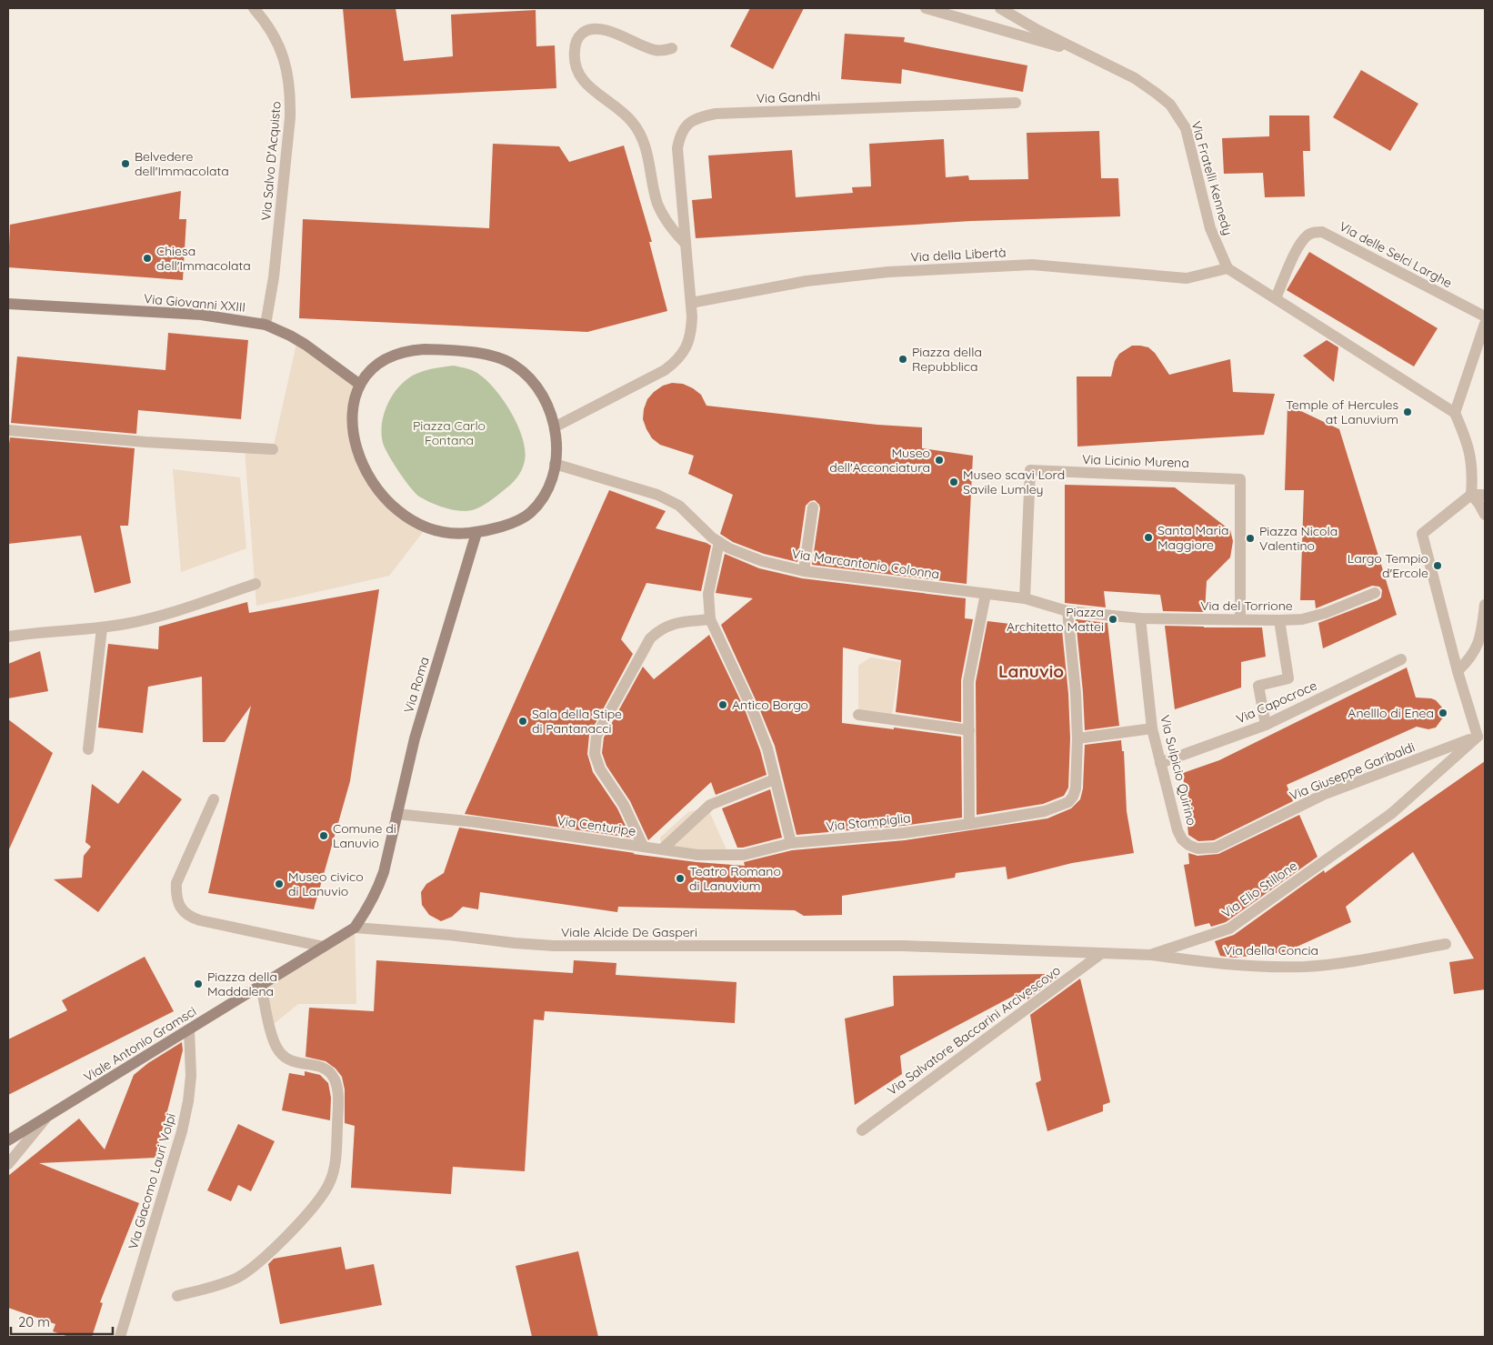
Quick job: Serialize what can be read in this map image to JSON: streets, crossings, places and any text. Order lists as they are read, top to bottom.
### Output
{
  "streets": {
    "street": [
      "Via Gandhi",
      "Via Salvo D'Acquisto",
      "Via Fratelli Kennedy",
      "Via della Libertà",
      "Via delle Selci Larghe",
      "Via Giovanni XXIII",
      "Via Licinio Murena",
      "Via Marcantonio Colonna",
      "Via del Torrione",
      "Via Roma",
      "Via Capocroce",
      "Via Sulpicio Quirino",
      "Via Giuseppe Garibaldi",
      "Via Stampiglia",
      "Via Centuripe",
      "Via Elio Stillone",
      "Viale Alcide De Gasperi",
      "Via della Concia",
      "Via Salvatore Baccarini Arcivescovo",
      "Viale Antonio Gramsci",
      "Via Giacomo Lauri Volpi"
    ]
  },
  "crossings": [
    ["Via Gandhi", "Via della Libertà"],
    ["Via Salvo D'Acquisto", "Via Giovanni XXIII"],
    ["Via Fratelli Kennedy", "Via della Libertà"],
    ["Via Licinio Murena", "Via Marcantonio Colonna"],
    ["Via Licinio Murena", "Via del Torrione"],
    ["Via Marcantonio Colonna", "Via Stampiglia"],
    ["Via del Torrione", "Via Sulpicio Quirino"],
    ["Via Roma", "Via Centuripe"],
    ["Via Roma", "Viale Alcide De Gasperi"],
    ["Via Roma", "Viale Antonio Gramsci"],
    ["Via Capocroce", "Via Sulpicio Quirino"],
    ["Via Sulpicio Quirino", "Via Giuseppe Garibaldi"],
    ["Via Giuseppe Garibaldi", "Via Elio Stillone"],
    ["Via Stampiglia", "Via Centuripe"],
    ["Via Elio Stillone", "Viale Alcide De Gasperi"],
    ["Via Elio Stillone", "Via della Concia"],
    ["Via Elio Stillone", "Via Salvatore Baccarini Arcivescovo"],
    ["Viale Alcide De Gasperi", "Viale Antonio Gramsci"],
    ["Viale Antonio Gramsci", "Via Giacomo Lauri Volpi"]
  ],
  "districts": ["Lanuvio"],
  "parks": ["Piazza Carlo Fontana"],
  "places": [
    "Belvedere dell'Immacolata",
    "Chiesa dell'Immacolata",
    "Piazza della Repubblica",
    "Temple of Hercules at Lanuvium",
    "Museo dell'Acconciatura",
    "Museo scavi Lord Savile Lumley",
    "Santa Maria Maggiore",
    "Piazza Nicola Valentino",
    "Largo Tempio d'Ercole",
    "Piazza Architetto Mattei",
    "Antico Borgo",
    "Anelllo di Enea",
    "Sala della Stipe di Pantanacci",
    "Comune di Lanuvio",
    "Teatro Romano di Lanuvium",
    "Museo civico di Lanuvio",
    "Piazza della Maddalena"
  ],
  "scale_bar": "20 m"
}
